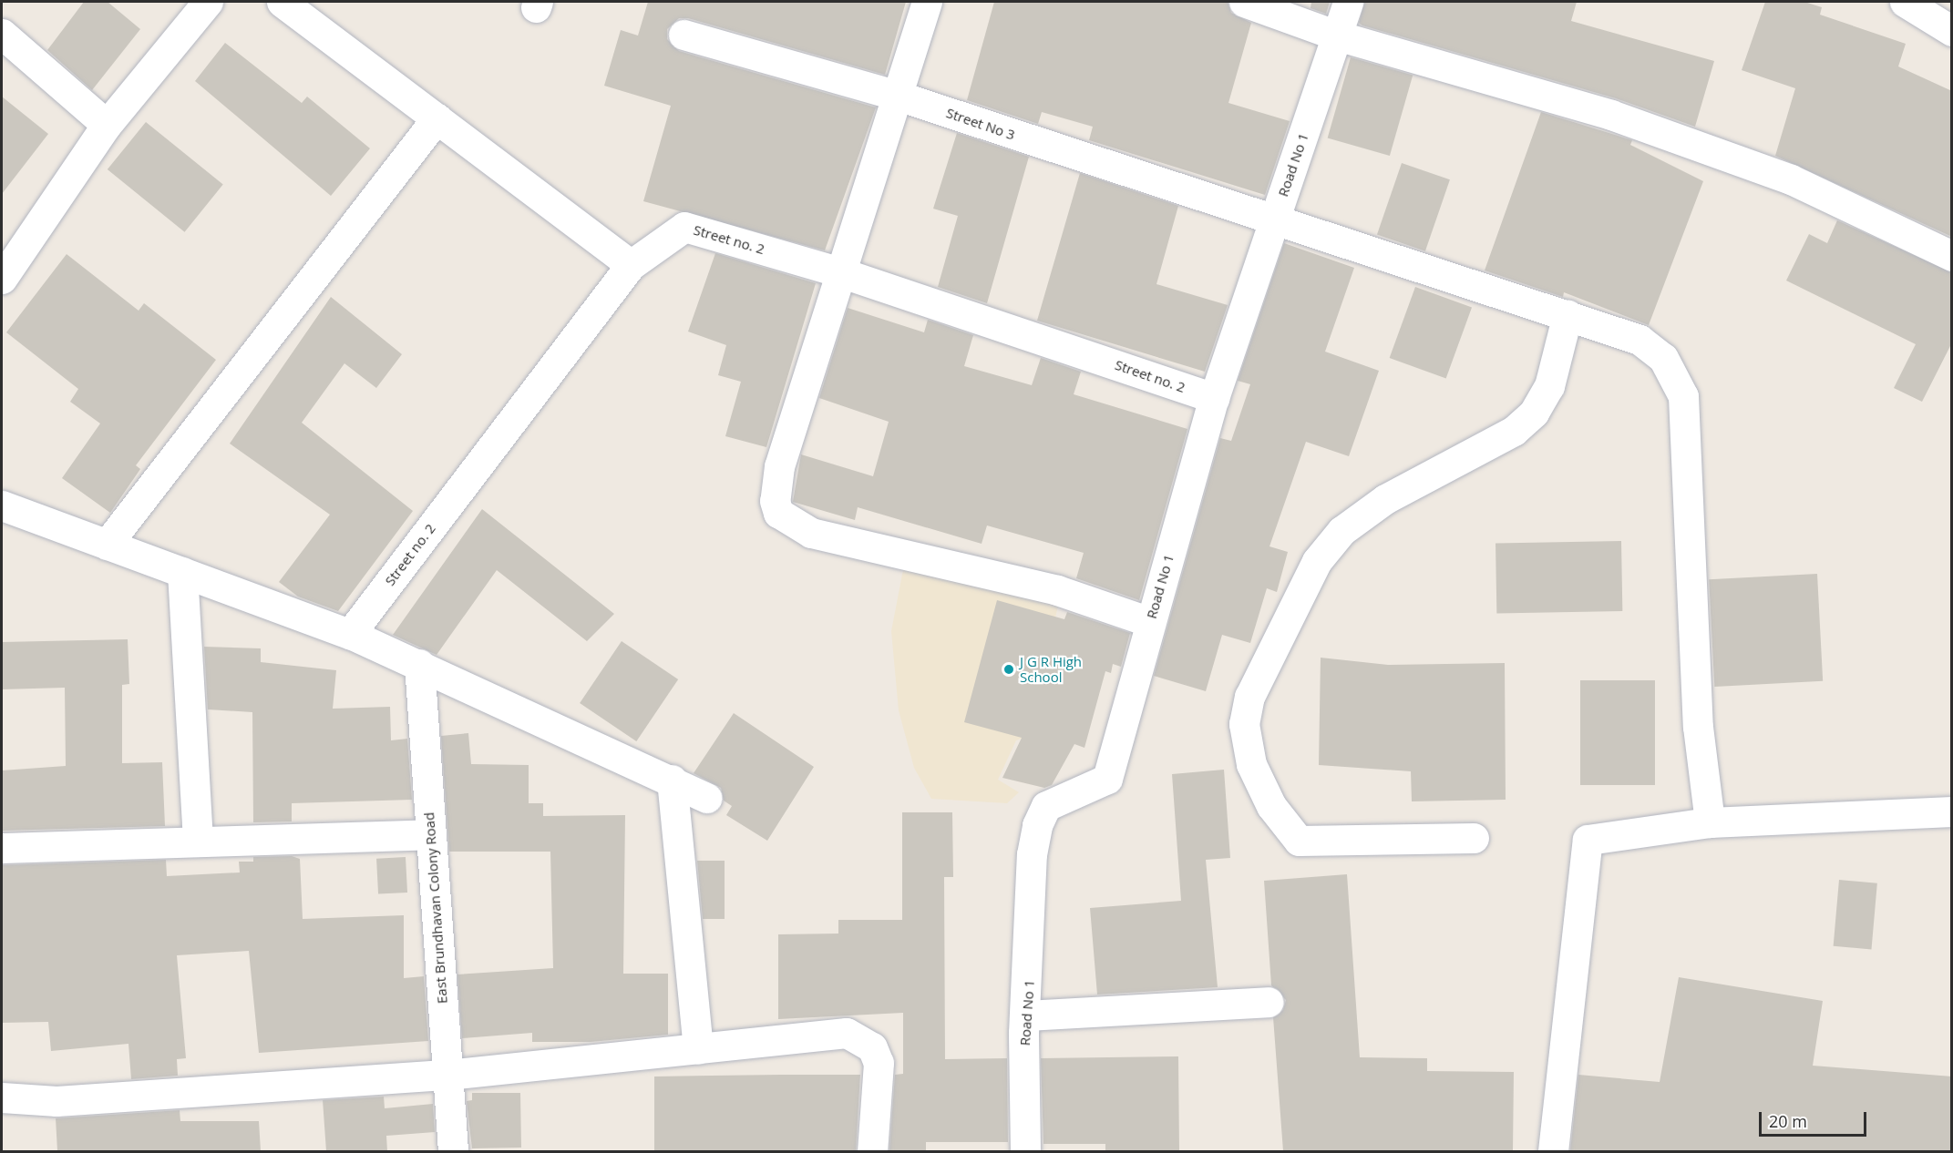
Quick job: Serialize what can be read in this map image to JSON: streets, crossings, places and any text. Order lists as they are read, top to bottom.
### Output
{
  "streets": {
    "street": [
      "Street No 3",
      "Road No 1",
      "Street no. 2",
      "East Brundhavan Colony Road"
    ]
  },
  "crossings": [
    ["Street No 3", "Road No 1"],
    ["Road No 1", "Street no. 2"]
  ],
  "places": ["J G R High School"],
  "scale_bar": "20 m"
}
